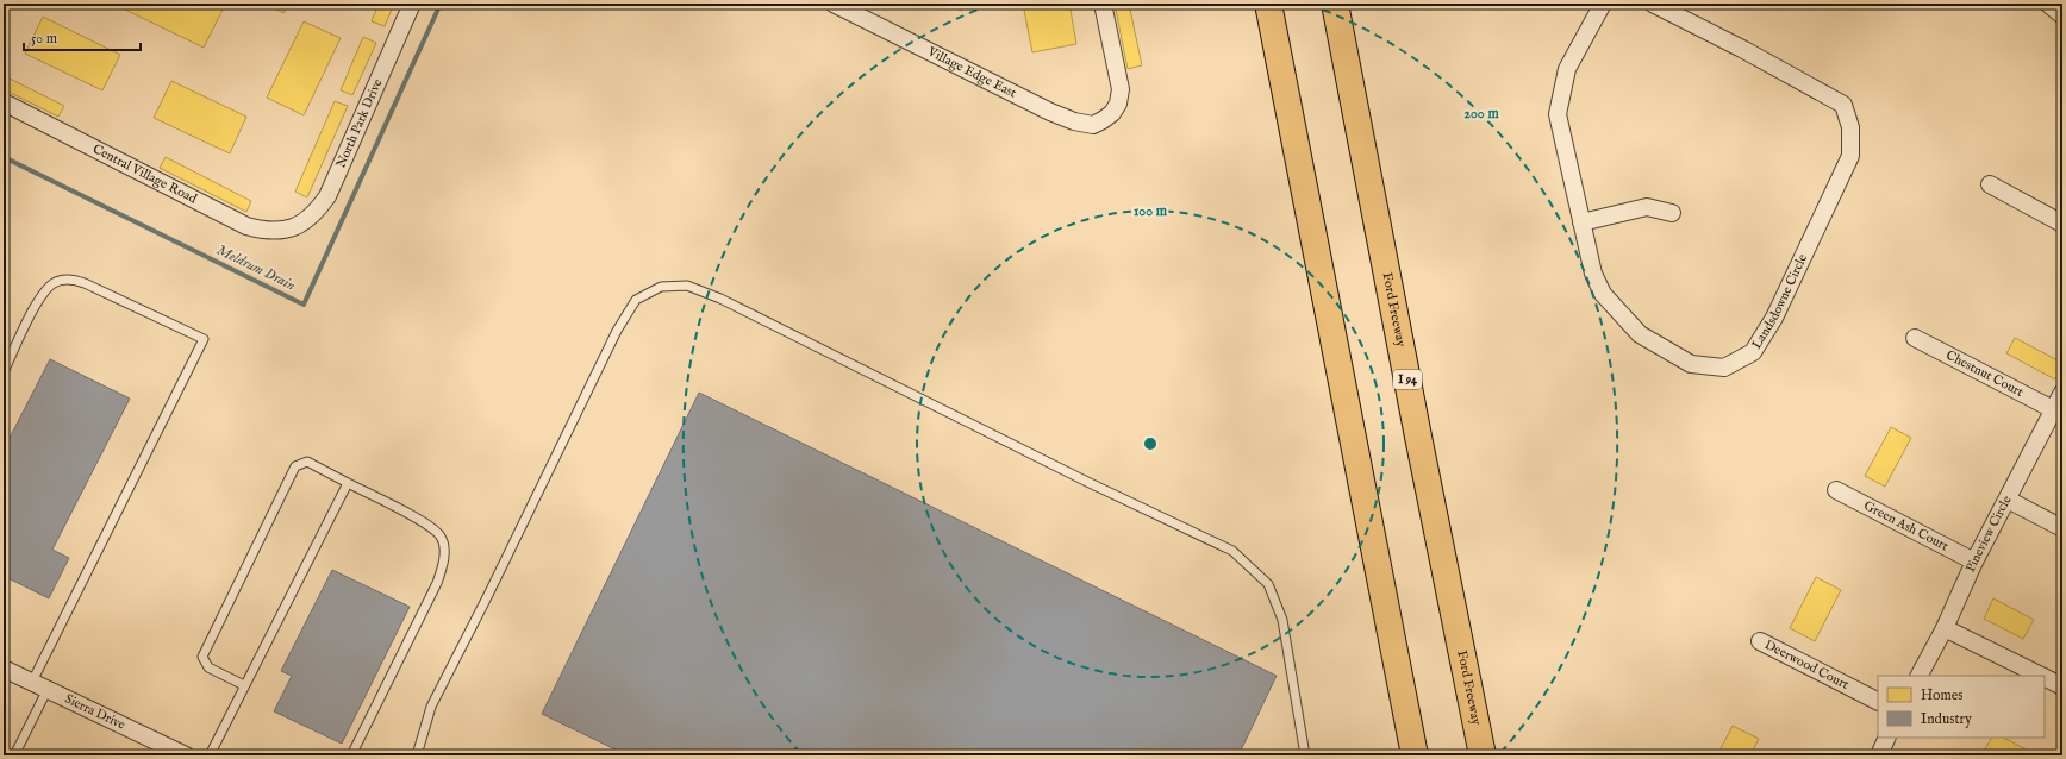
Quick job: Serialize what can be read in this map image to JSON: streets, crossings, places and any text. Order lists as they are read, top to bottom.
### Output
{
  "streets": {
    "highway": ["Ford Freeway", "I 94"],
    "street": [
      "Village Edge East",
      "North Park Drive",
      "Central Village Road",
      "Landsdowne Circle",
      "Chestnut Court",
      "Green Ash Court",
      "Pineview Circle",
      "Deerwood Court",
      "Sierra Drive"
    ]
  },
  "crossings": [
    ["North Park Drive", "Central Village Road"],
    ["Chestnut Court", "Pineview Circle"],
    ["Green Ash Court", "Pineview Circle"]
  ],
  "water": ["Meldrum Drain"],
  "legend": ["Homes", "Industry"],
  "scale_bar": "50 m",
  "rings": ["200 m", "100 m"]
}
